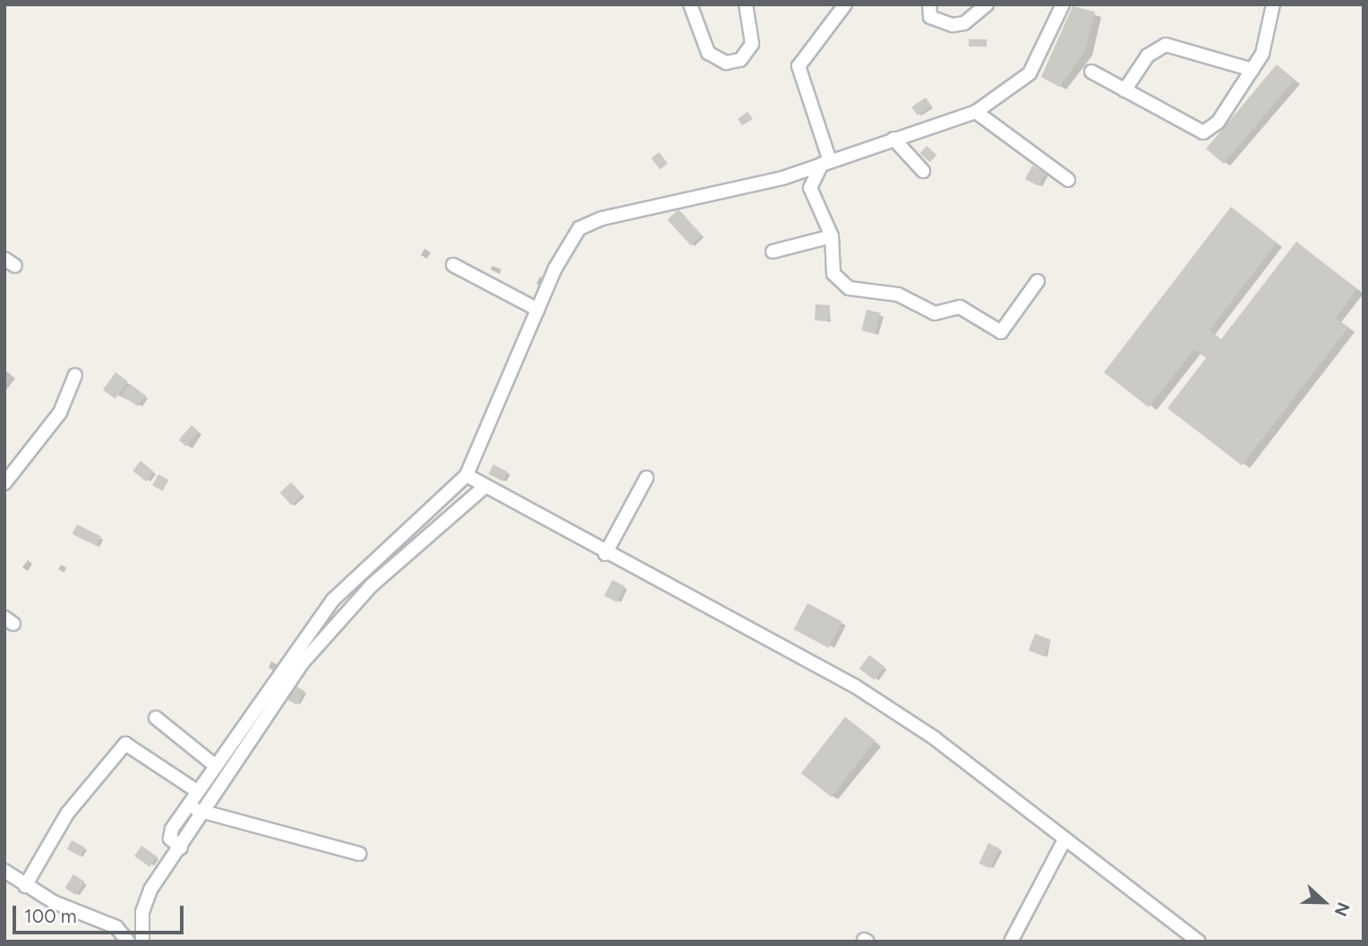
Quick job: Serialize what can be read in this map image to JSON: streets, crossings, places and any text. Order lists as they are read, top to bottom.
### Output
{
  "scale_bar": "100 m",
  "north": "right"
}
